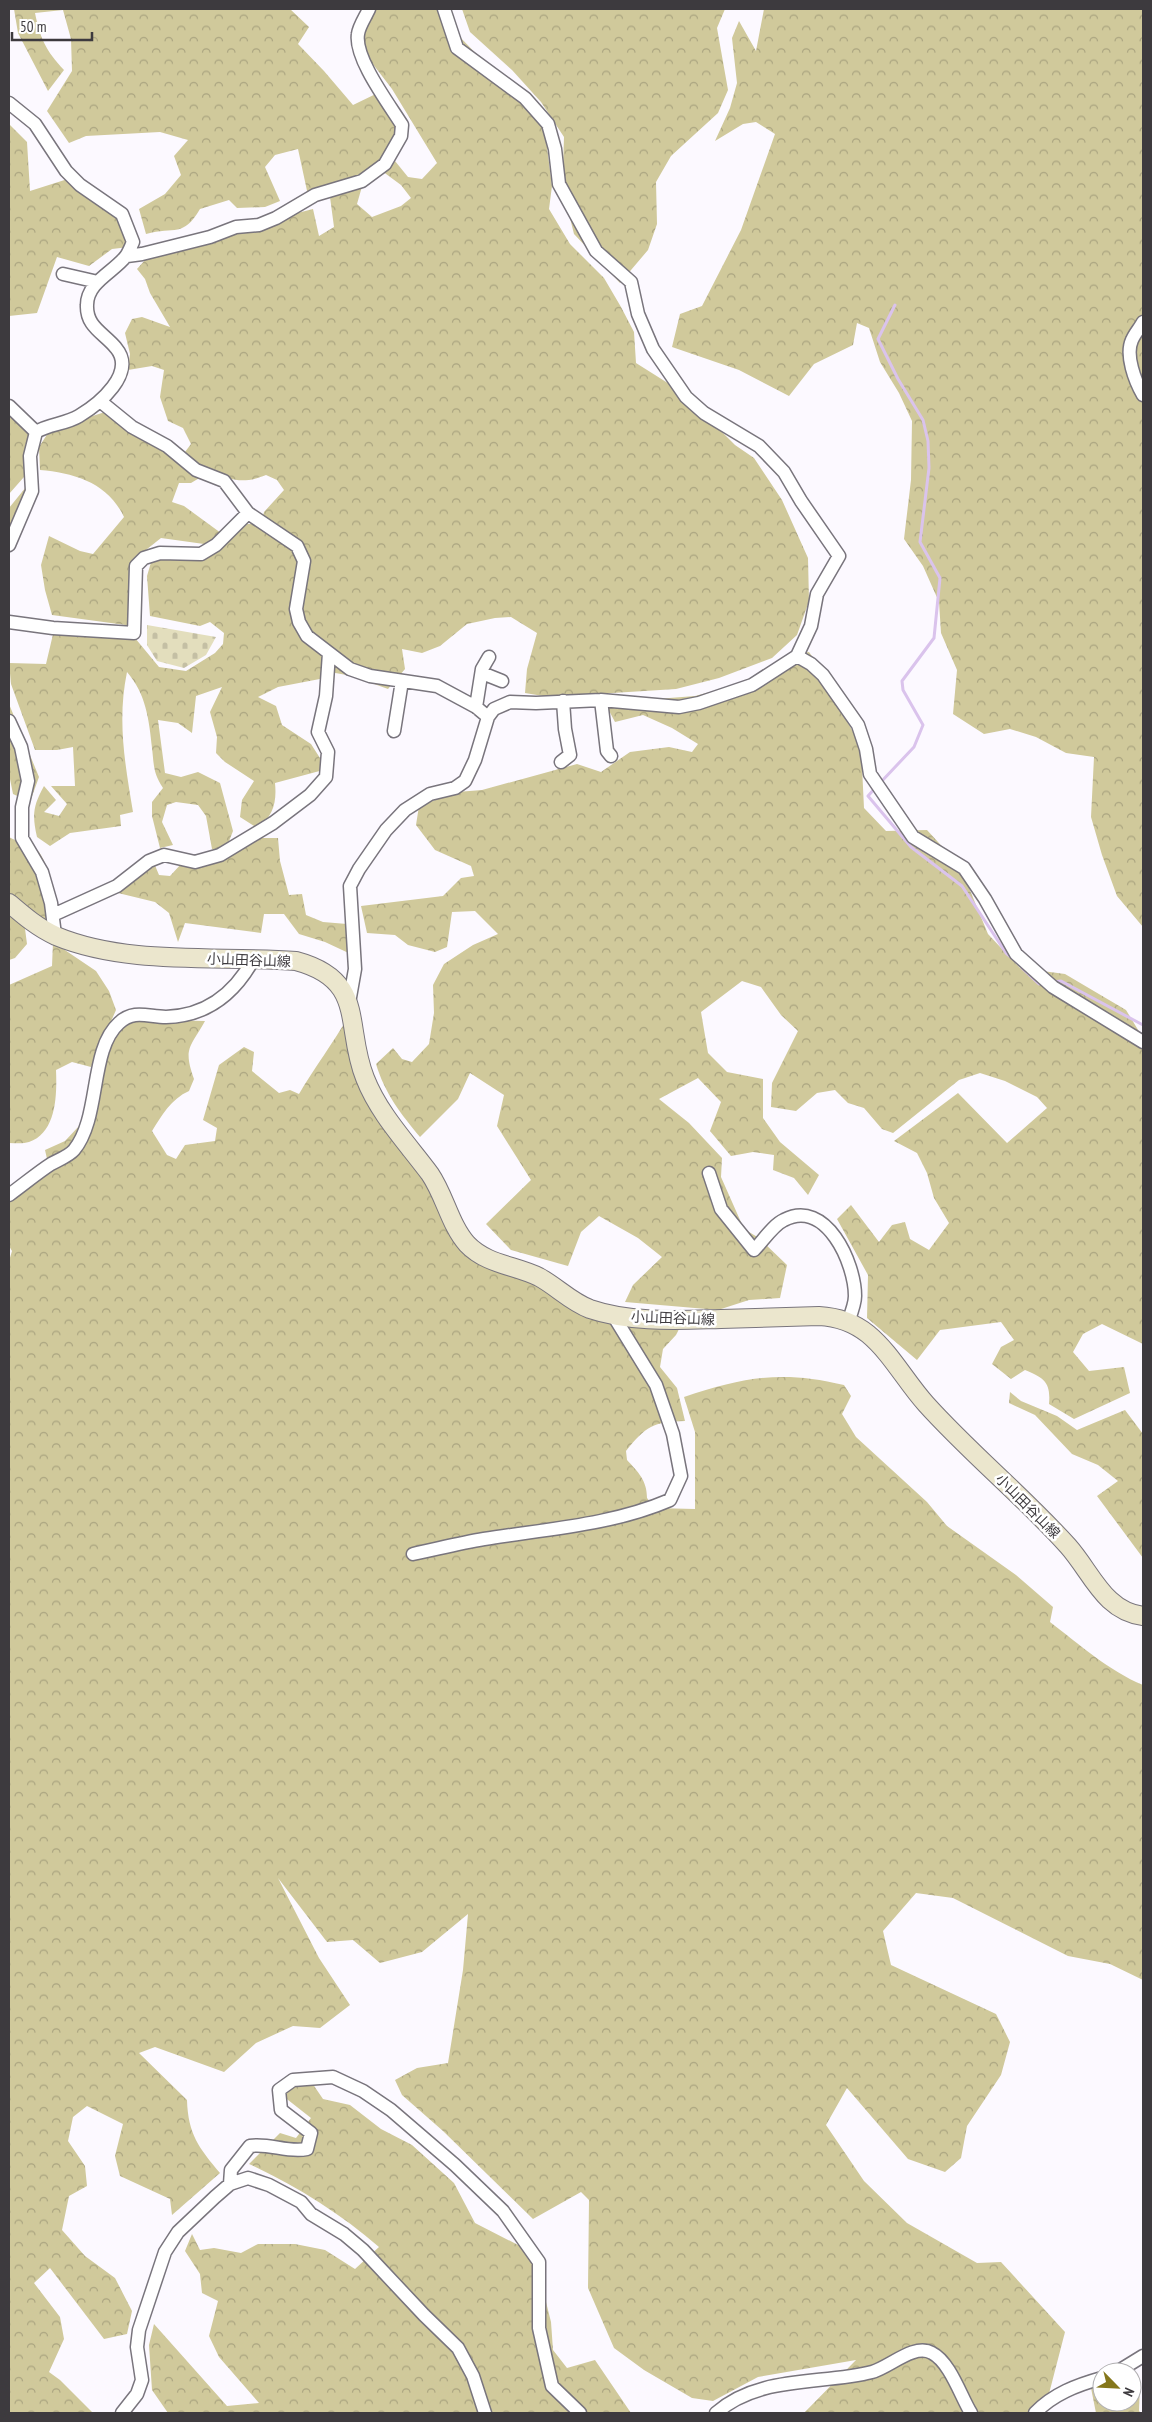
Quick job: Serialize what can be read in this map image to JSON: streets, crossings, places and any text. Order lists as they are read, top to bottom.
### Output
{
  "streets": {
    "main road": ["小山田谷山線"]
  },
  "scale_bar": "50 m",
  "north": "bottom right"
}
